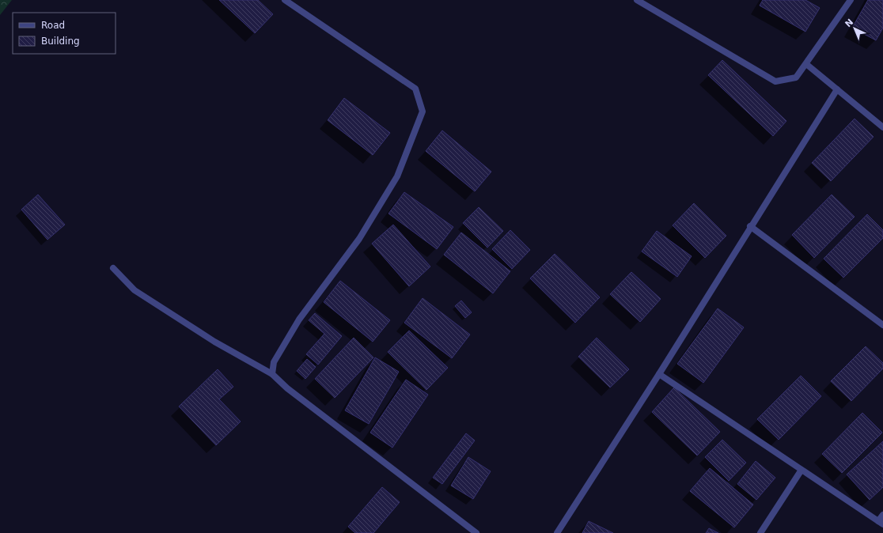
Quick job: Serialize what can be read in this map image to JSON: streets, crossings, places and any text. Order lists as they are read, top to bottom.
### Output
{
  "legend": ["Road", "Building"],
  "north": "top left"
}
